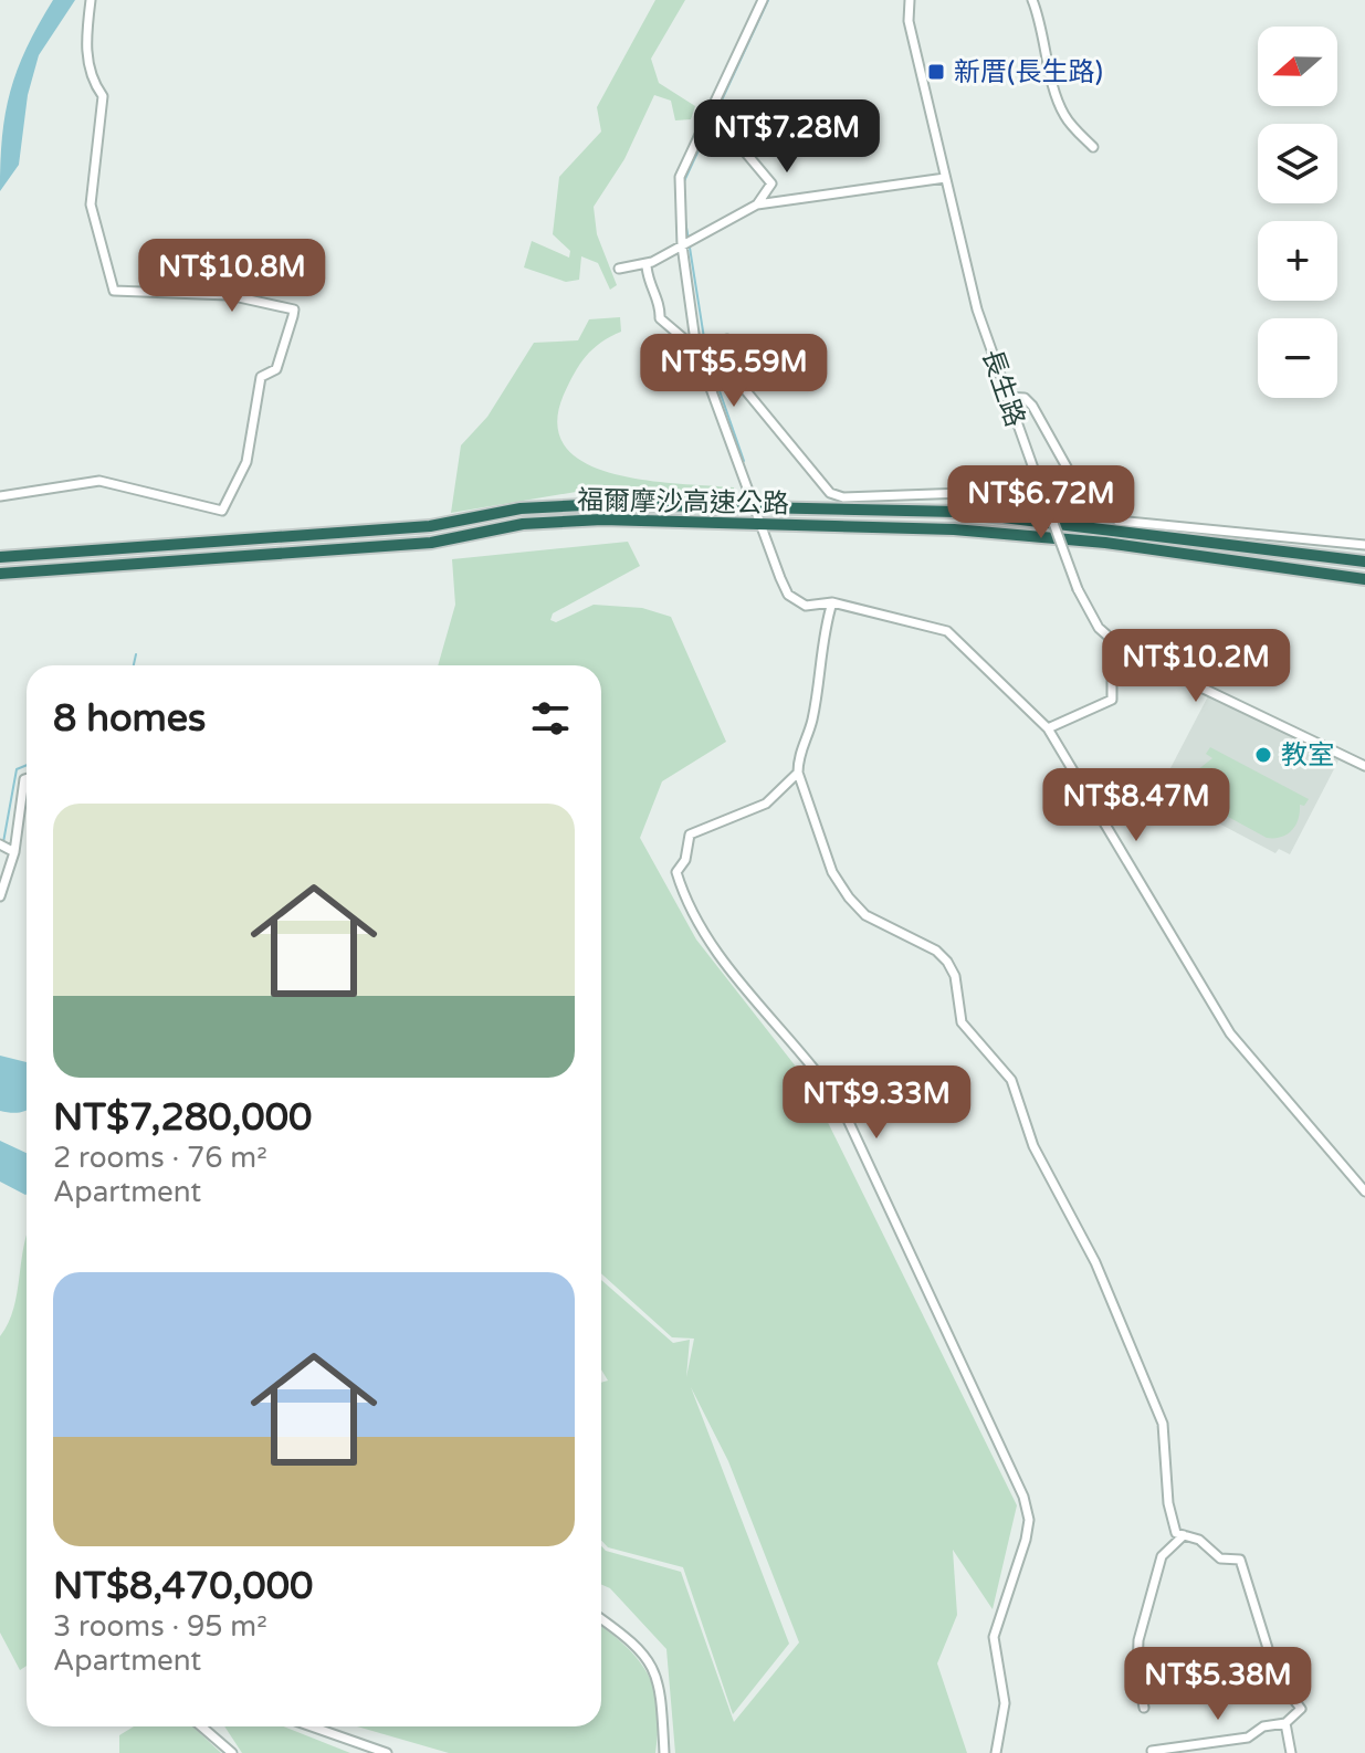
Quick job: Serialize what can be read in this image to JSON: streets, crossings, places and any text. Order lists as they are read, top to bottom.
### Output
{
  "streets": {
    "highway": ["福爾摩沙高速公路"],
    "street": ["長生路"]
  },
  "places": {
    "transit": ["新厝(長生路)"],
    "other": ["教室"]
  },
  "north": "left",
  "page": {
    "map_buttons": ["+", "−"],
    "price": [
      "NT$7.28M",
      "NT$10.8M",
      "NT$5.59M",
      "NT$6.72M",
      "NT$10.2M",
      "NT$8.47M",
      "NT$9.33M",
      "NT$5.38M"
    ],
    "heading": "8 homes",
    "list": [
      {
        "name": "NT$7,280,000",
        "note": "2 rooms · 76 m² · Apartment"
      },
      {
        "name": "NT$8,470,000",
        "note": "3 rooms · 95 m² · Apartment"
      }
    ]
  }
}
